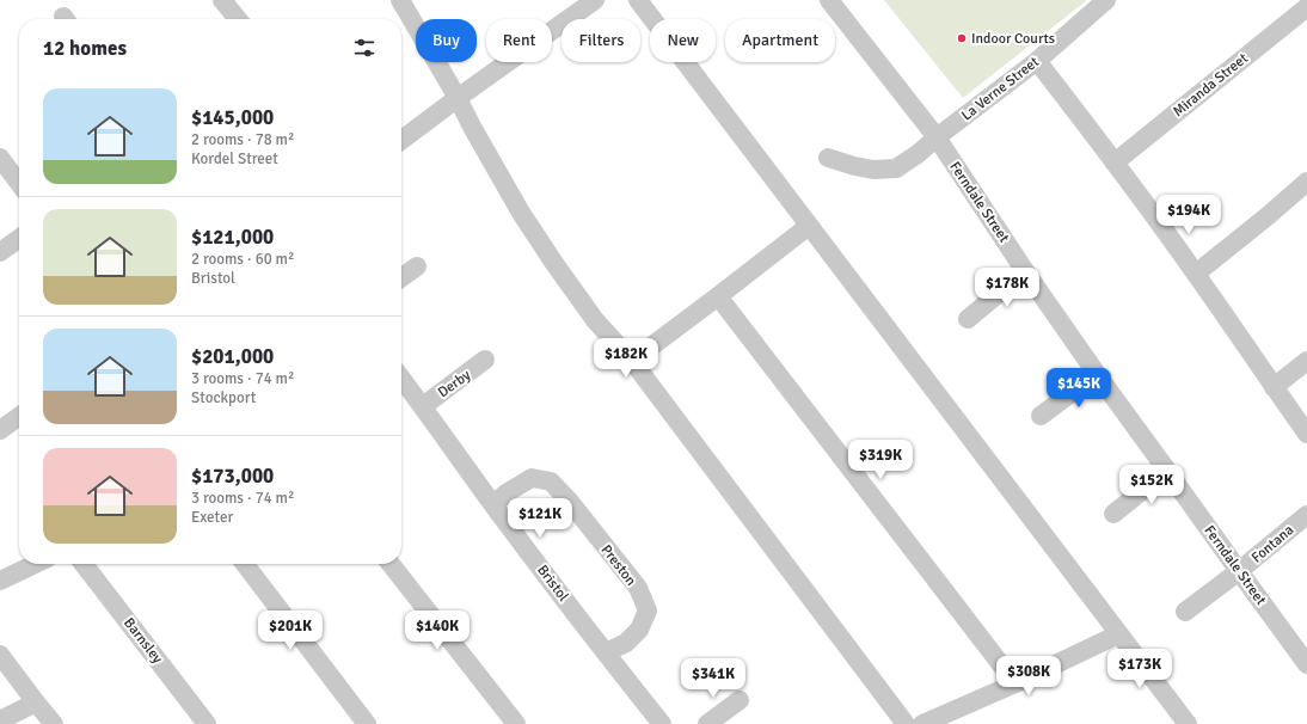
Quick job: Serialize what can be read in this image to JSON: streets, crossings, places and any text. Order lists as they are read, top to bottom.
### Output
{
  "streets": {
    "street": [
      "Miranda Street",
      "La Verne Street",
      "Ferndale Street",
      "Derby",
      "Fontana",
      "Preston",
      "Bristol",
      "Barnsley"
    ]
  },
  "crossings": [
    ["La Verne Street", "Ferndale Street"],
    ["Ferndale Street", "Fontana"],
    ["Derby", "Bristol"],
    ["Preston", "Bristol"]
  ],
  "places": ["Indoor Courts"],
  "page": {
    "chip": [
      "Buy",
      "Rent",
      "Filters",
      "New",
      "Apartment"
    ],
    "heading": "12 homes",
    "list": [
      {
        "name": "$145,000",
        "note": "2 rooms · 78 m² · Kordel Street"
      },
      {
        "name": "$121,000",
        "note": "2 rooms · 60 m² · Bristol"
      },
      {
        "name": "$201,000",
        "note": "3 rooms · 74 m² · Stockport"
      },
      {
        "name": "$173,000",
        "note": "3 rooms · 74 m² · Exeter"
      }
    ],
    "price": [
      "$194K",
      "$178K",
      "$182K",
      "$145K",
      "$319K",
      "$152K",
      "$121K",
      "$201K",
      "$140K",
      "$173K",
      "$308K",
      "$341K"
    ]
  }
}
